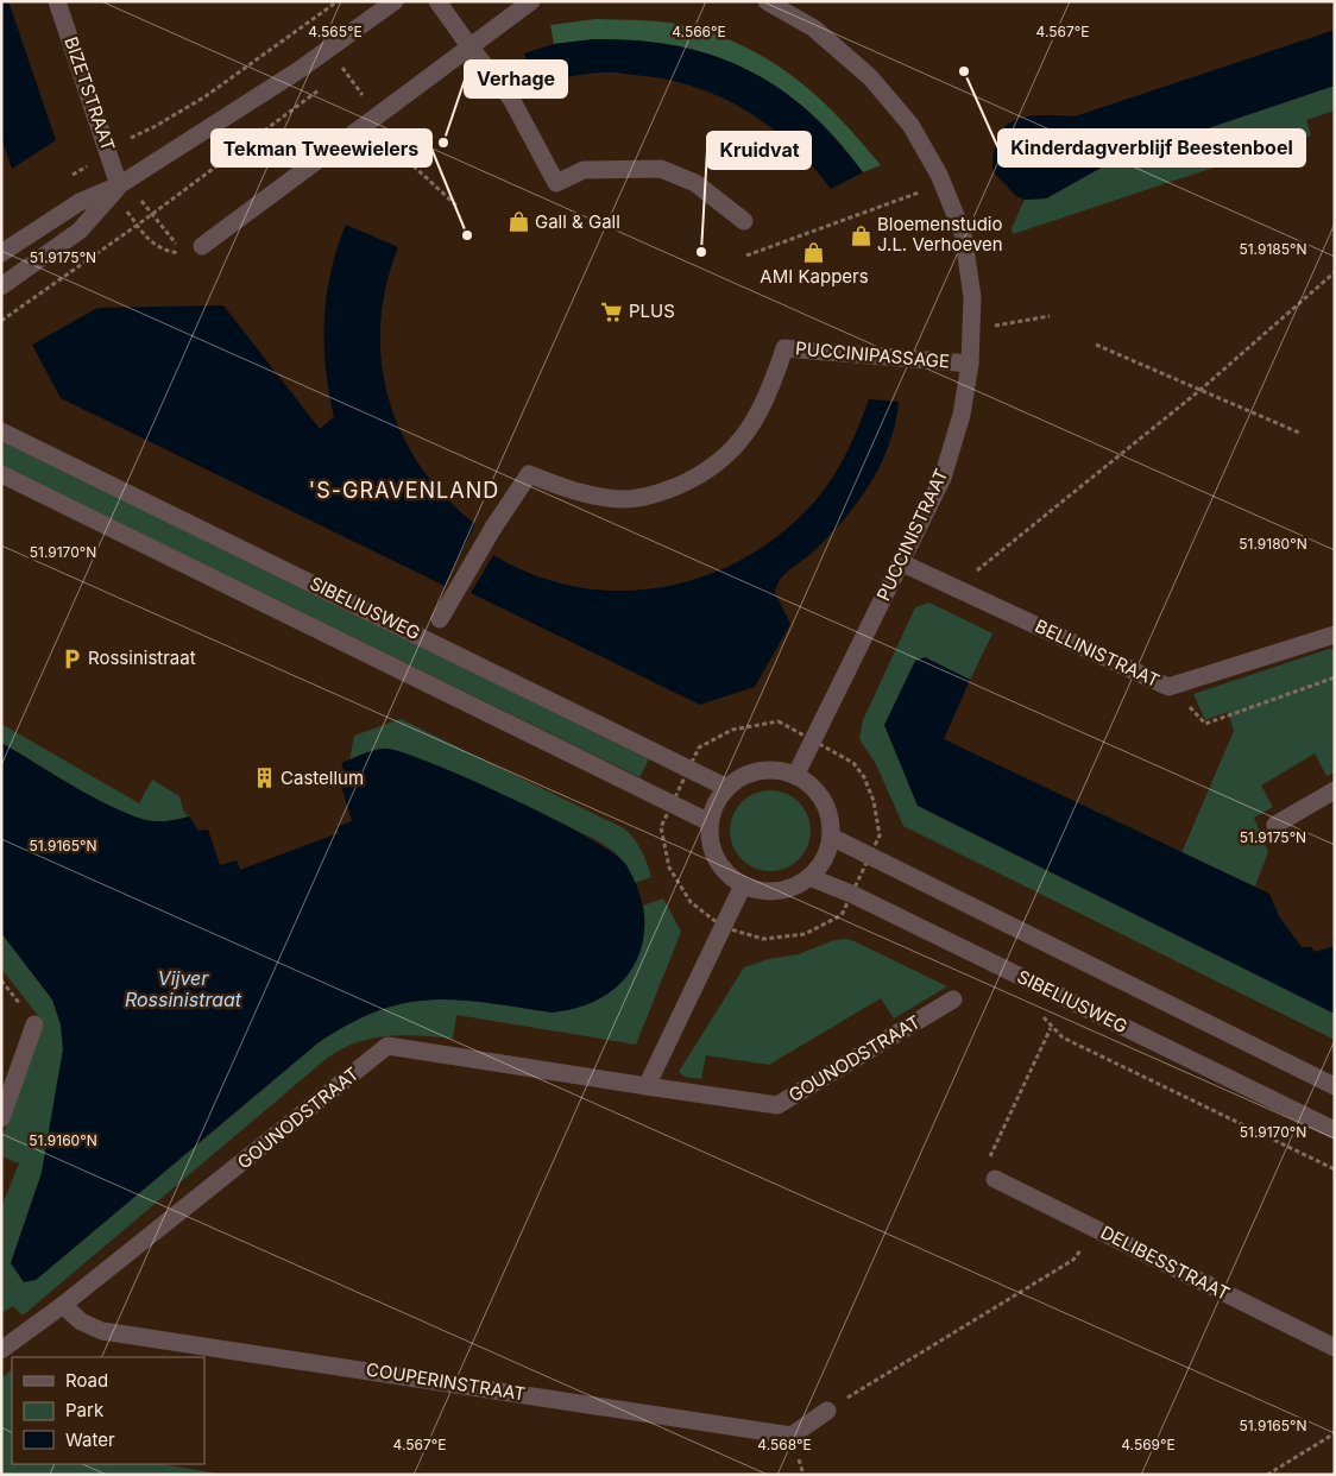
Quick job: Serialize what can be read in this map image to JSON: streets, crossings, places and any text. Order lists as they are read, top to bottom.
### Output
{
  "streets": {
    "street": [
      "BIZETSTRAAT",
      "PUCCINIPASSAGE",
      "PUCCINISTRAAT",
      "SIBELIUSWEG",
      "BELLINISTRAAT",
      "GOUNODSTRAAT",
      "DELIBESSTRAAT",
      "COUPERINSTRAAT"
    ]
  },
  "crossings": [
    ["PUCCINIPASSAGE", "PUCCINISTRAAT"],
    ["PUCCINISTRAAT", "SIBELIUSWEG"],
    ["PUCCINISTRAAT", "BELLINISTRAAT"],
    ["GOUNODSTRAAT", "COUPERINSTRAAT"]
  ],
  "districts": ["'S-GRAVENLAND"],
  "water": ["Vijver Rossinistraat"],
  "places": {
    "other": [
      "Kinderdagverblijf Beestenboel",
      "Verhage",
      "Tekman Tweewielers",
      "Kruidvat"
    ],
    "shop": ["Gall & Gall", "Bloemenstudio J.L. Verhoeven", "AMI Kappers"],
    "supermarket": ["PLUS"],
    "parking": ["Rossinistraat"],
    "building": ["Castellum"]
  },
  "legend": ["Road", "Park", "Water"],
  "coordinates": [
    "4.565°E",
    "4.566°E",
    "4.567°E",
    "51.9185°N",
    "51.9175°N",
    "51.9180°N",
    "51.9170°N",
    "51.9165°N",
    "51.9160°N",
    "4.568°E",
    "4.569°E"
  ]
}
